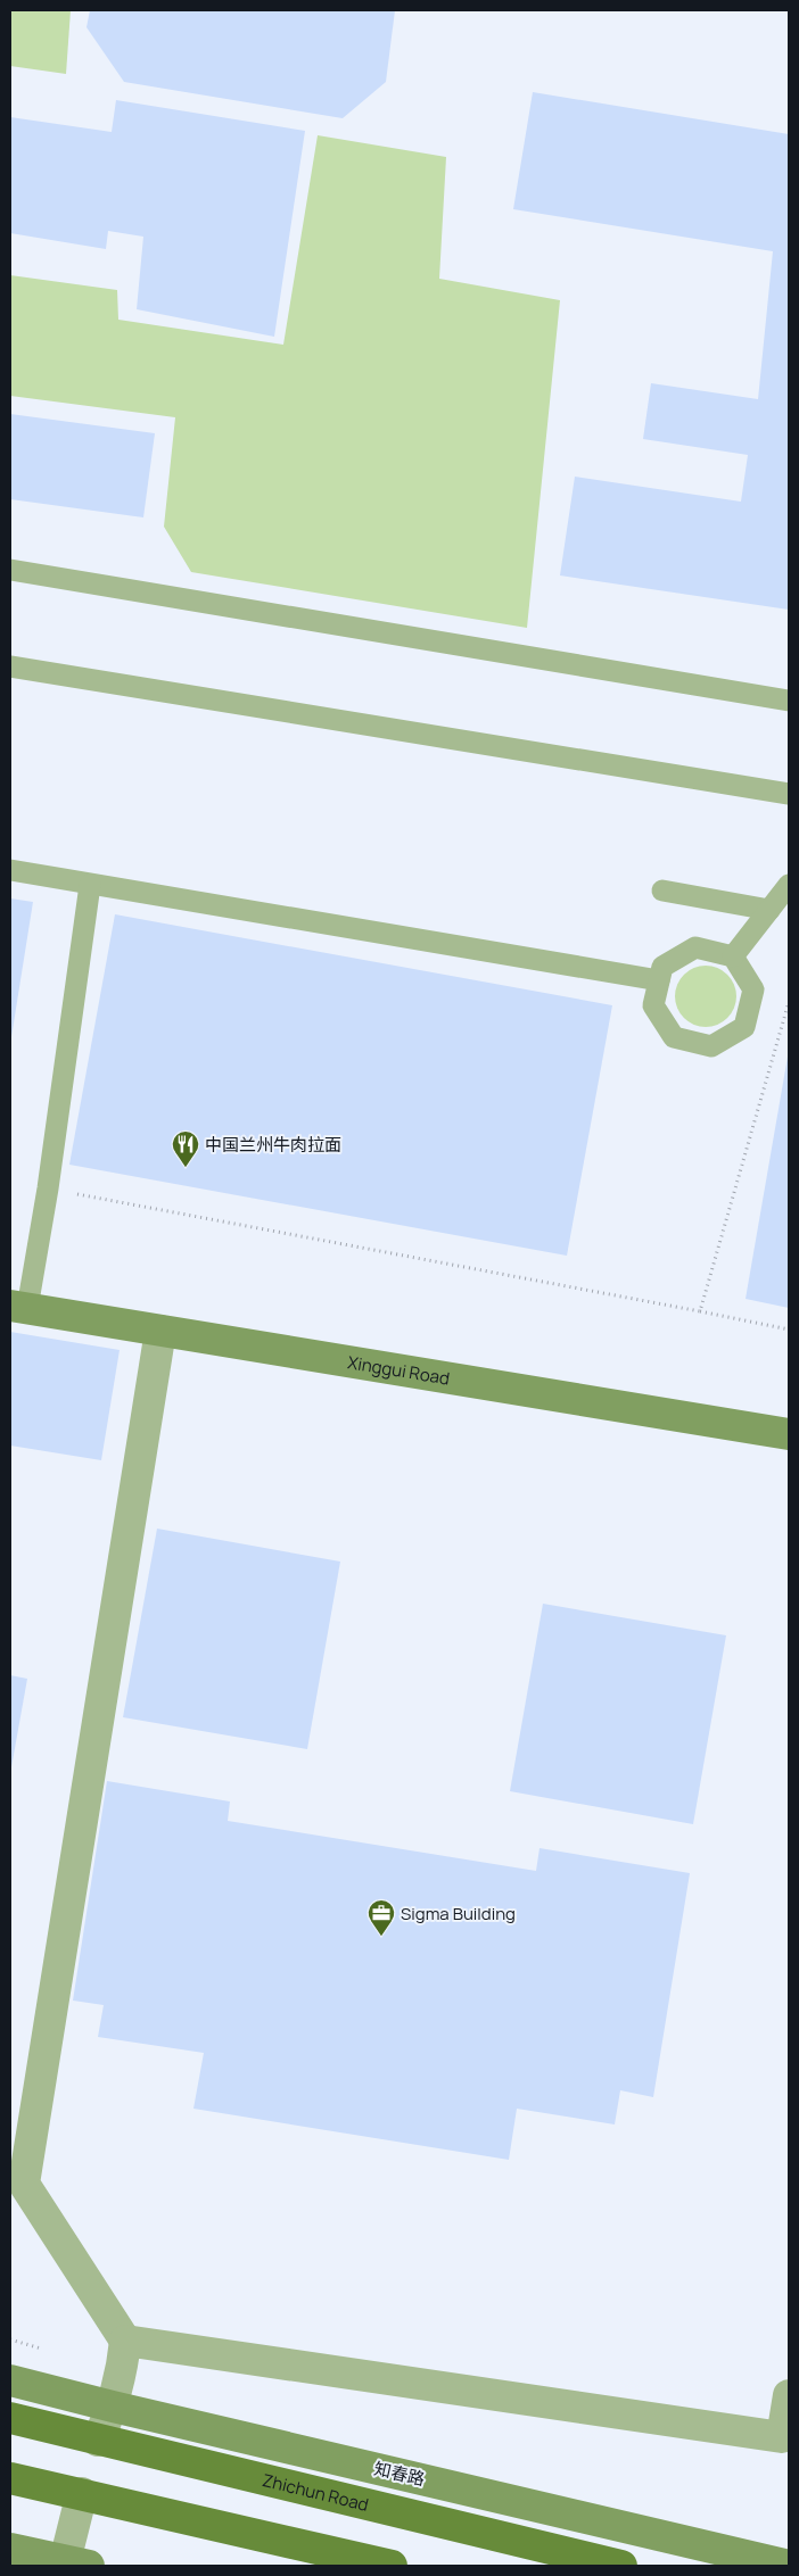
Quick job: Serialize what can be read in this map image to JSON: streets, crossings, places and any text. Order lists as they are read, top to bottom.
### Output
{
  "streets": {
    "main road": ["Zhichun Road"],
    "street": ["Xinggui Road", "知春路"]
  },
  "places": {
    "restaurant": ["中国兰州牛肉拉面"],
    "office": ["Sigma Building"]
  }
}
